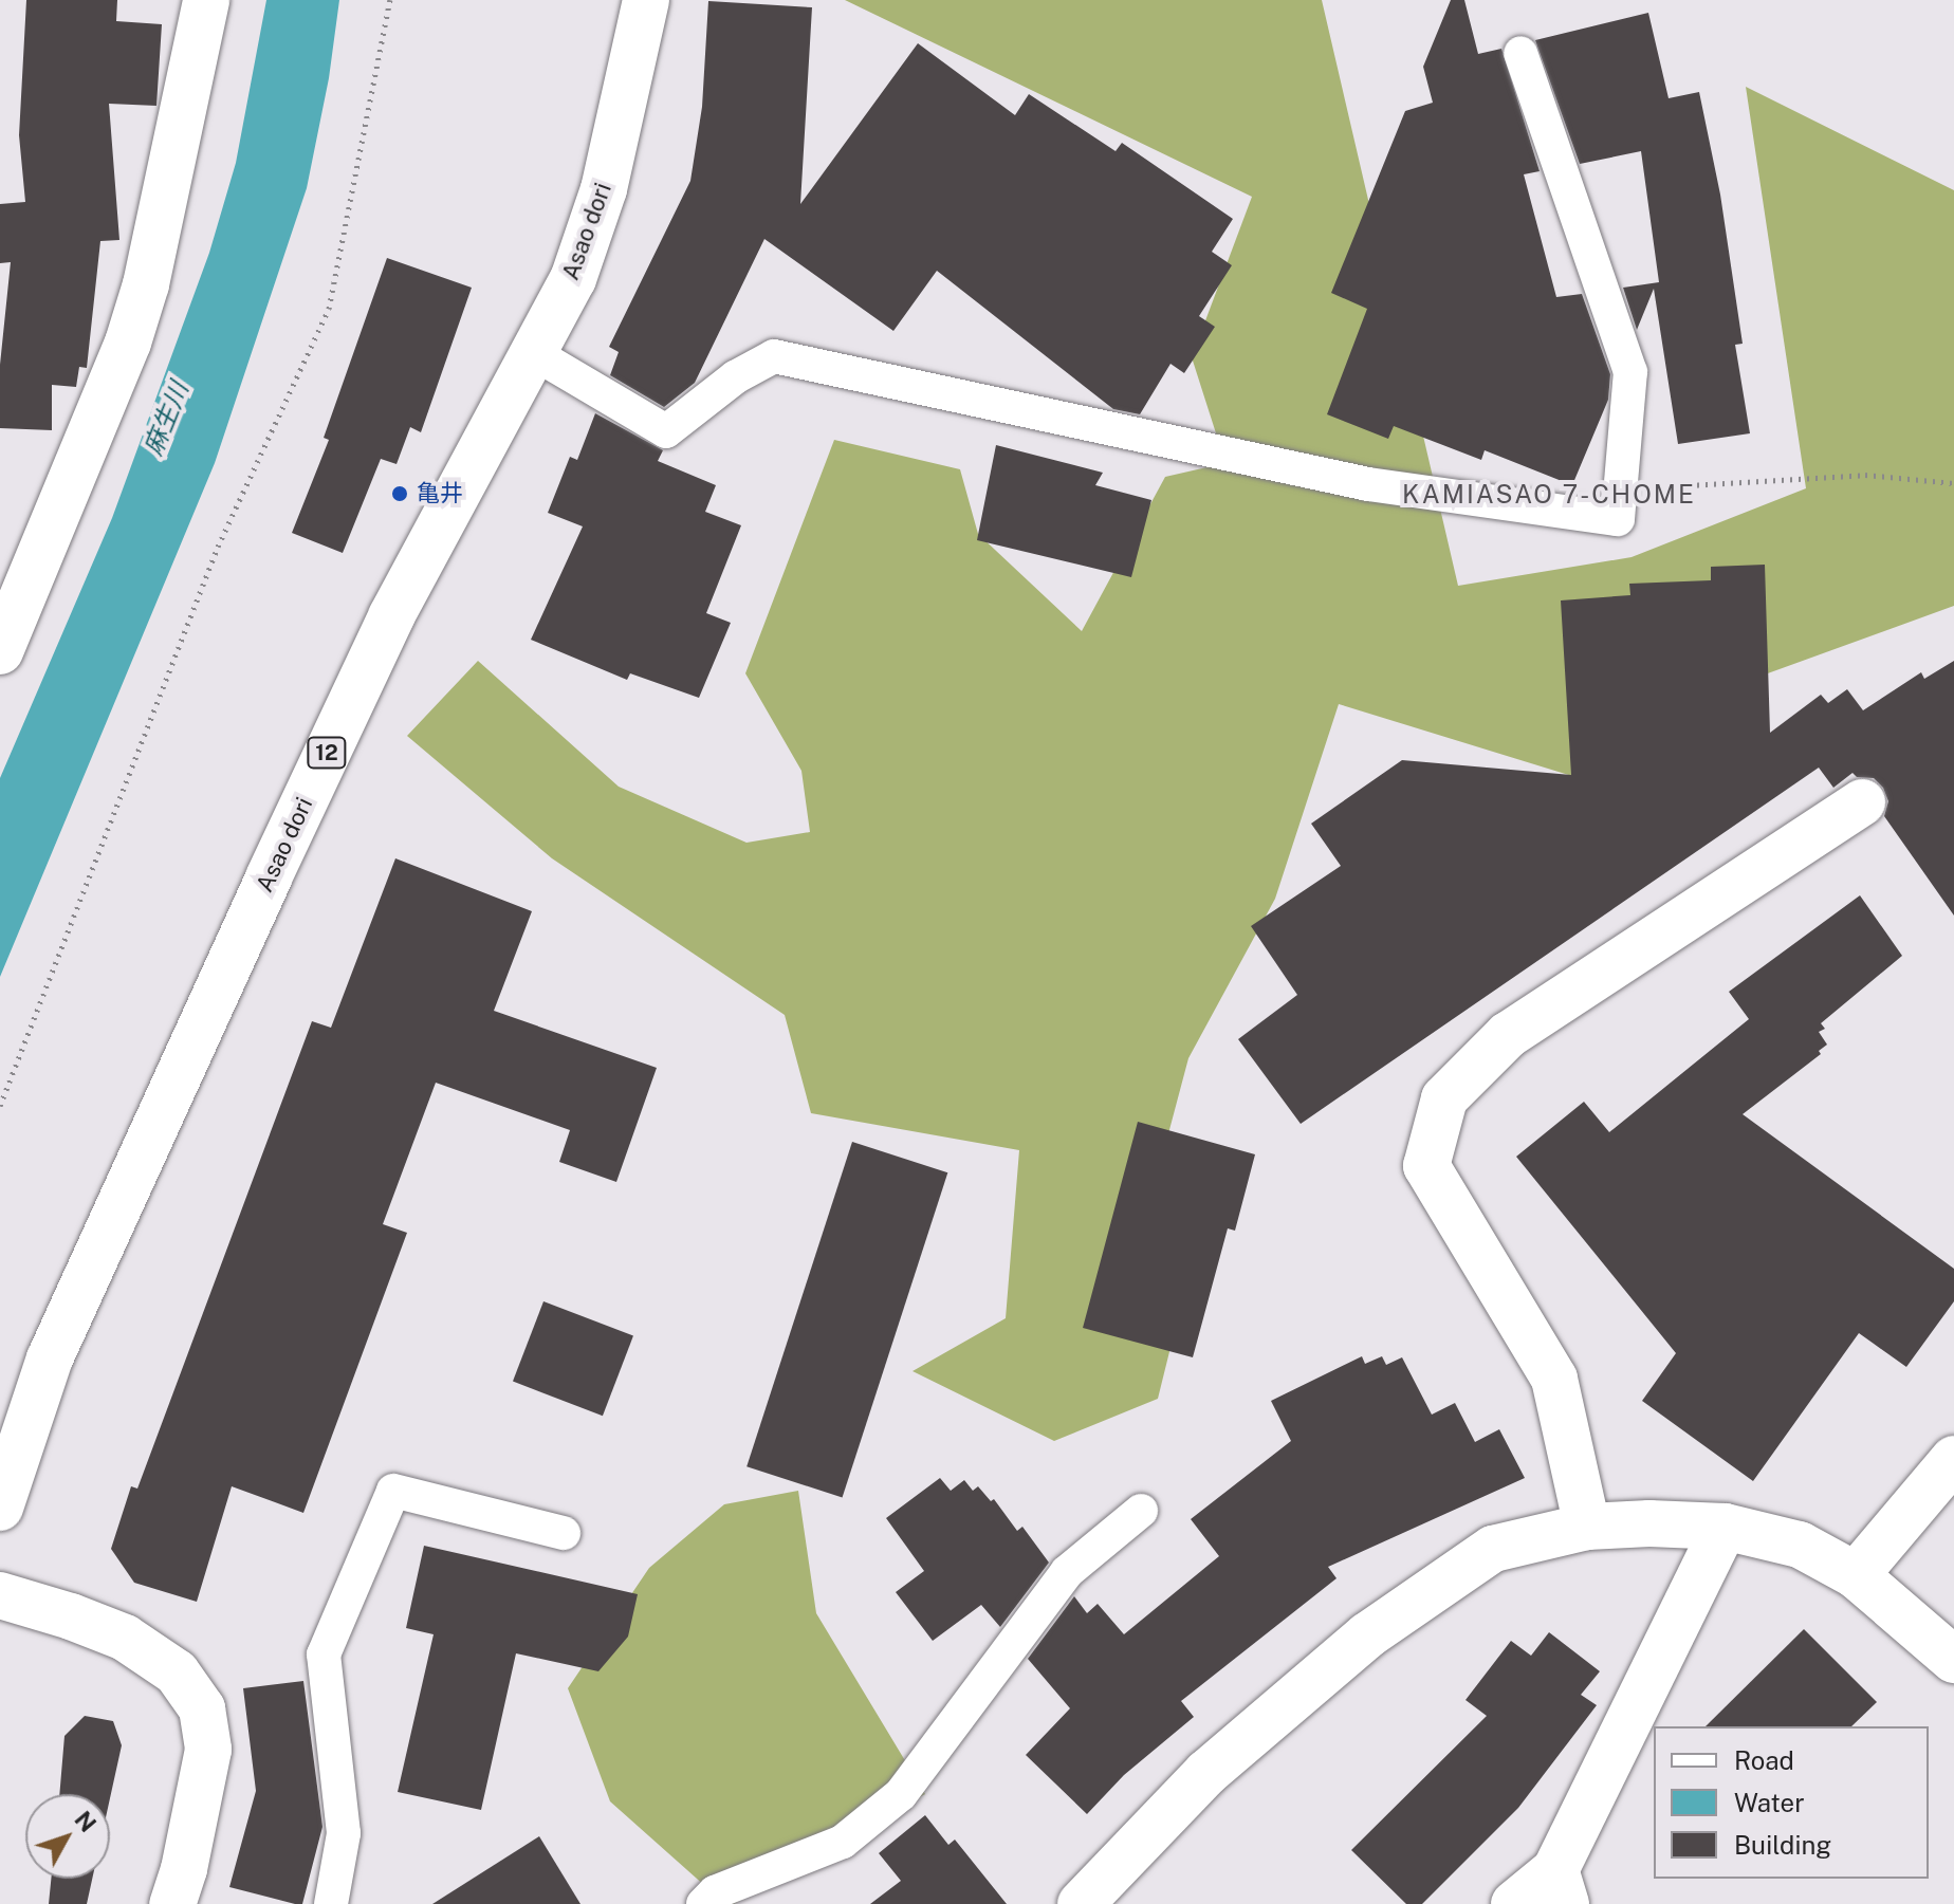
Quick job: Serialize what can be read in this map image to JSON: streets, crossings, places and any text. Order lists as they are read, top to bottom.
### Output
{
  "streets": {
    "street": ["Asao dori", "12"]
  },
  "districts": ["KAMIASAO 7-CHOME"],
  "water": ["麻生川"],
  "places": ["亀井"],
  "legend": ["Road", "Water", "Building"],
  "north": "top right"
}
